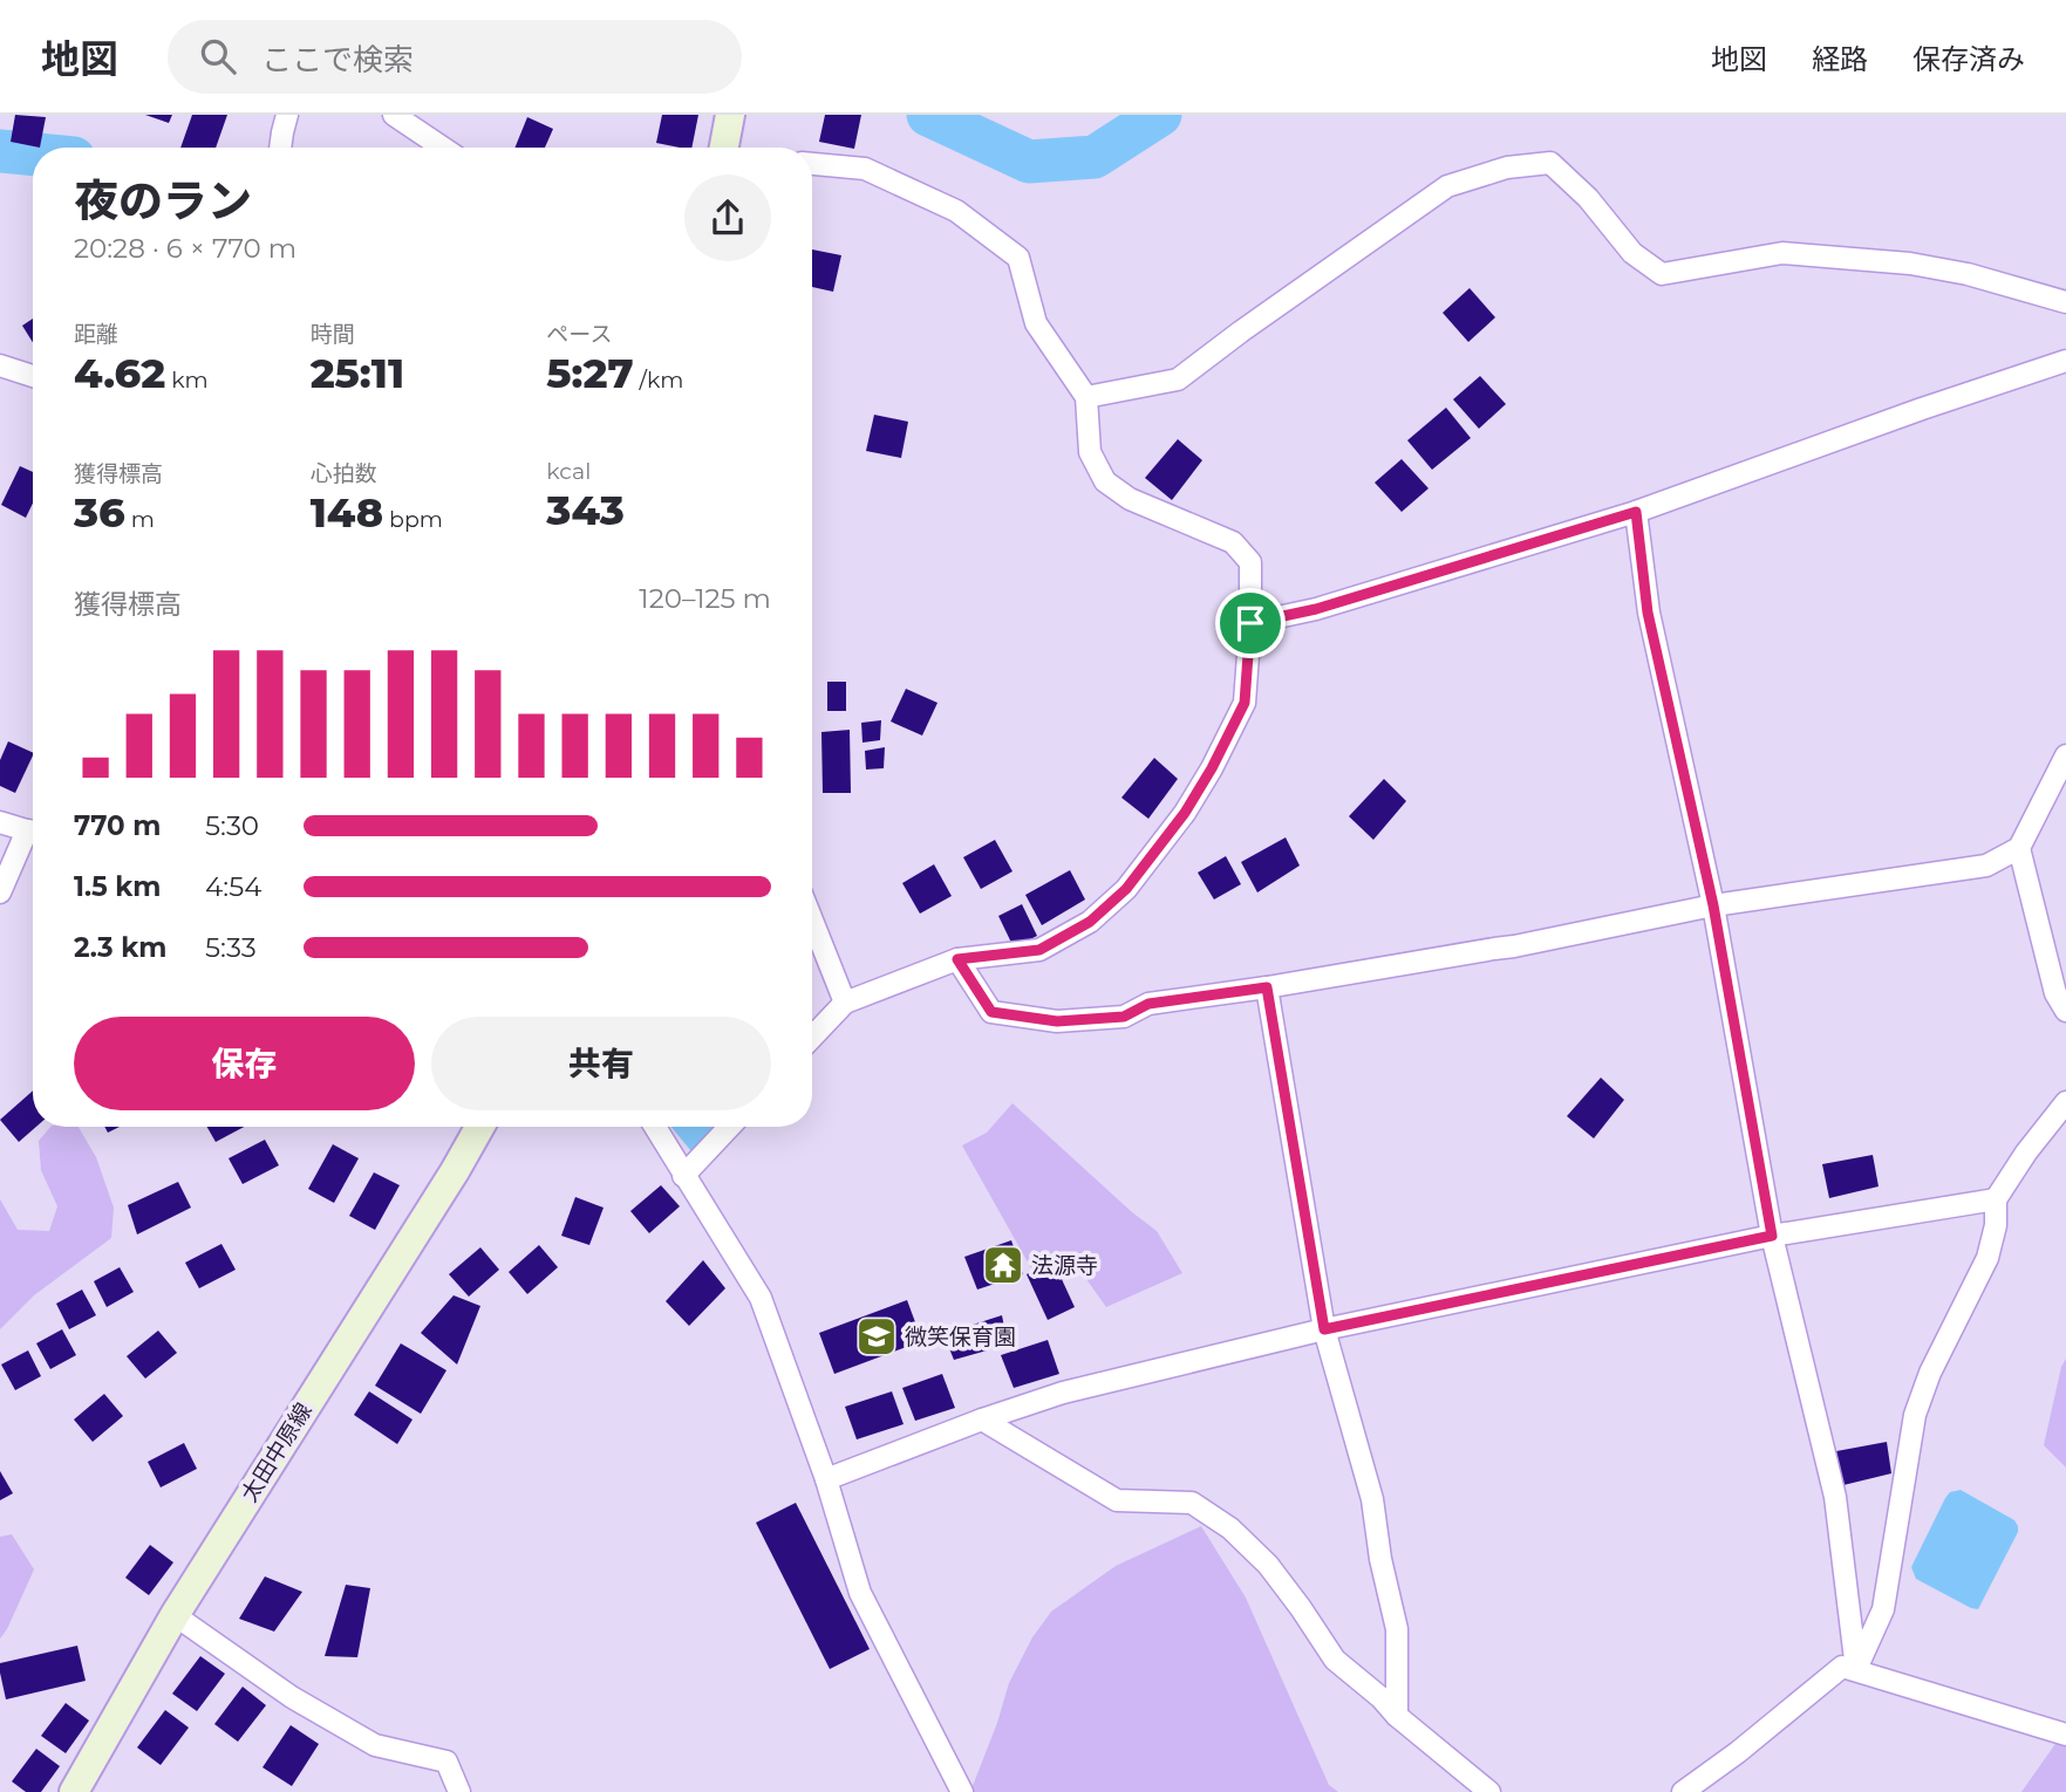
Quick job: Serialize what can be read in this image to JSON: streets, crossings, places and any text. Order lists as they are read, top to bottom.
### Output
{
  "streets": {
    "main road": ["太田中原線"]
  },
  "places": {
    "temple": ["法源寺"],
    "school or university": ["微笑保育園"]
  },
  "page": {
    "header": "地図",
    "search": "ここで検索",
    "nav": ["地図", "経路", "保存済み"],
    "heading": ["夜のラン", "20:28 · 6 × 770 m"],
    "stats": [
      ["距離", "4.62 km"],
      ["時間", "25:11"],
      ["ペース", "5:27 /km"],
      ["獲得標高", "36 m"],
      ["心拍数", "148 bpm"],
      ["kcal", "343"]
    ],
    "chart": ["獲得標高", "120–125 m"],
    "list": [
      {
        "name": "770 m",
        "note": "5:30"
      },
      {
        "name": "1.5 km",
        "note": "4:54"
      },
      {
        "name": "2.3 km",
        "note": "5:33"
      }
    ],
    "buttons": ["保存", "共有"]
  }
}
